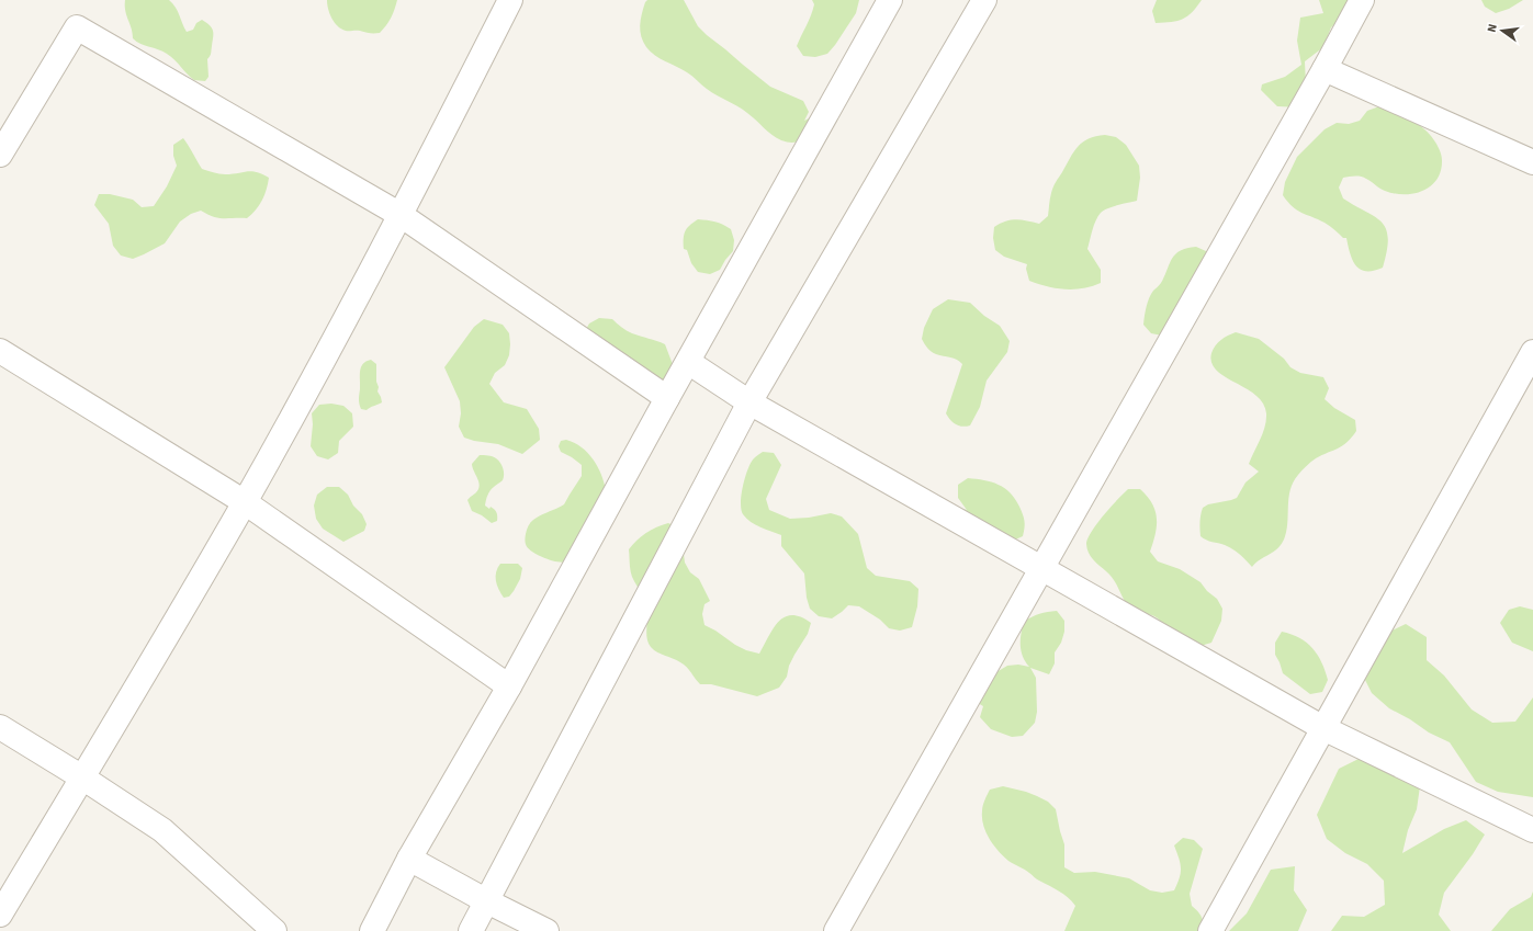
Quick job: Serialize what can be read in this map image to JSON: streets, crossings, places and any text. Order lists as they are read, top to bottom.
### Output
{
  "north": "left"
}
